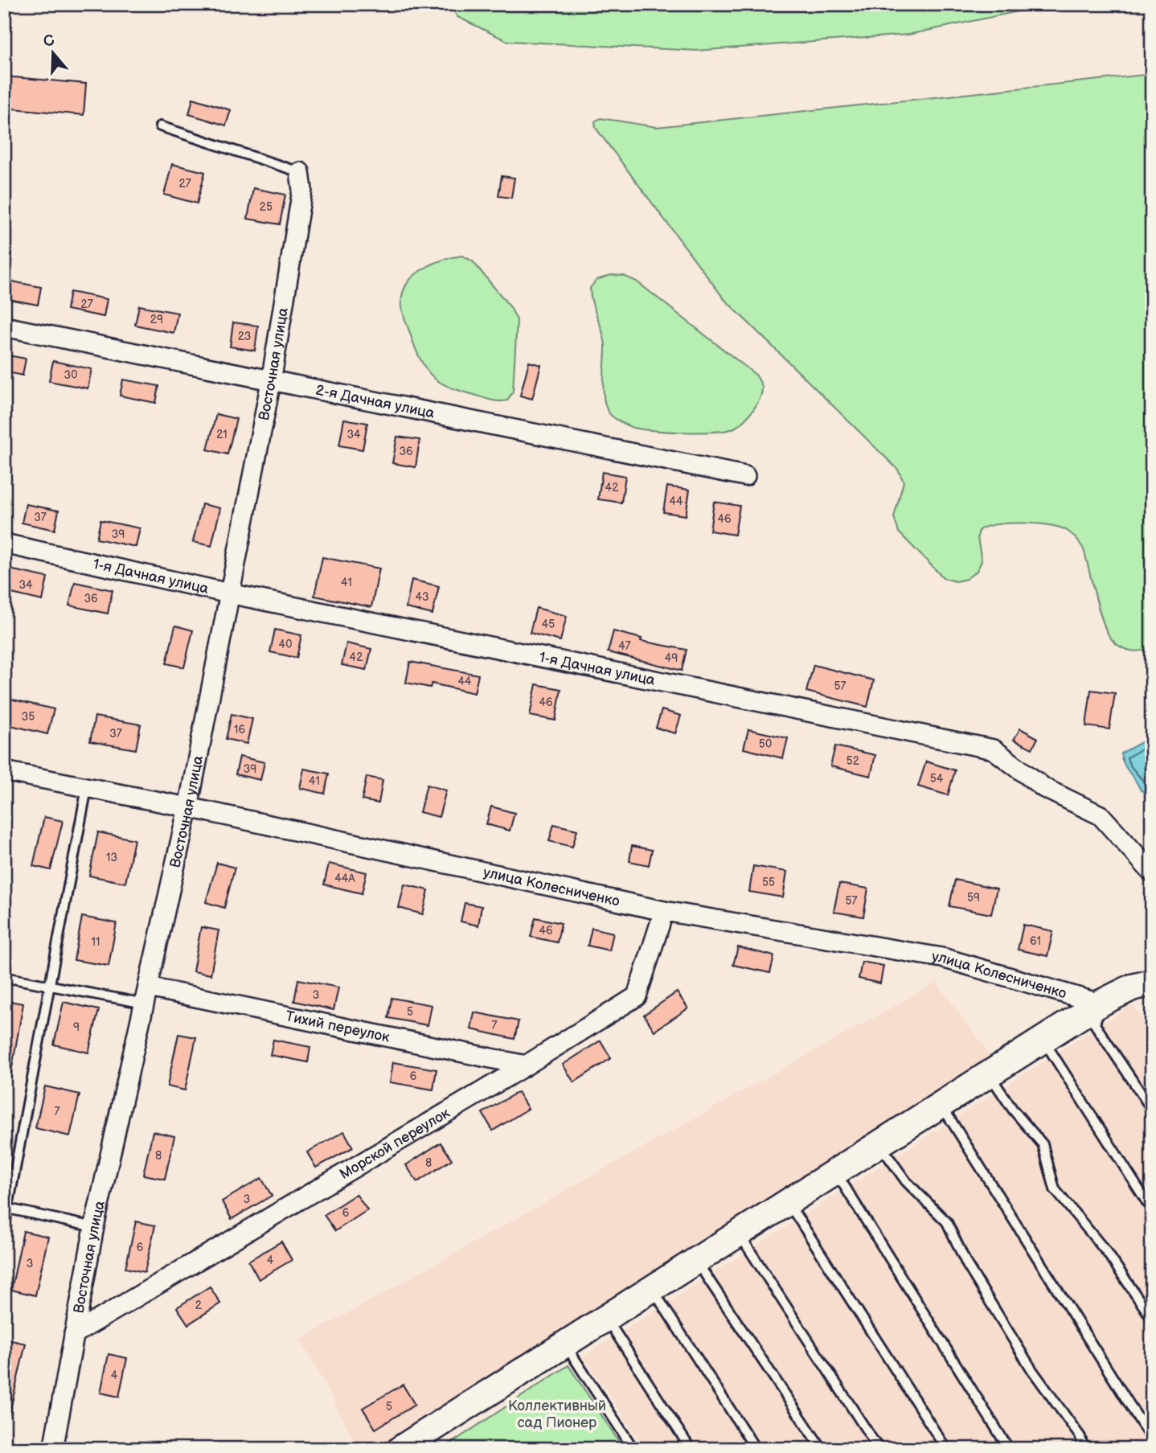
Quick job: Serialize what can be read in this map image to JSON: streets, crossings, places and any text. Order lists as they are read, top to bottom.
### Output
{
  "streets": {
    "street": [
      "Восточная улица",
      "2-я Дачная улица",
      "1-я Дачная улица",
      "улица Колесниченко",
      "Тихий переулок",
      "Морской переулок"
    ]
  },
  "crossings": [
    ["Восточная улица", "2-я Дачная улица"],
    ["Восточная улица", "1-я Дачная улица"],
    ["Восточная улица", "улица Колесниченко"],
    ["Восточная улица", "Тихий переулок"],
    ["Восточная улица", "Морской переулок"],
    ["улица Колесниченко", "Морской переулок"],
    ["Тихий переулок", "Морской переулок"]
  ],
  "parks": ["Коллективный сад Пионер"],
  "house_numbers": [
    "27",
    "25",
    "27",
    "29",
    "23",
    "30",
    "21",
    "34",
    "36",
    "42",
    "44",
    "37",
    "46",
    "39",
    "41",
    "34",
    "43",
    "36",
    "45",
    "40",
    "47",
    "42",
    "49",
    "44",
    "57",
    "46",
    "35",
    "16",
    "37",
    "50",
    "52",
    "39",
    "54",
    "41",
    "13",
    "44А",
    "55",
    "59",
    "57",
    "46",
    "61",
    "11",
    "3",
    "5",
    "7",
    "9",
    "6",
    "7",
    "8",
    "8",
    "3",
    "6",
    "6",
    "4",
    "3",
    "2",
    "4",
    "5"
  ],
  "north": "top"
}
